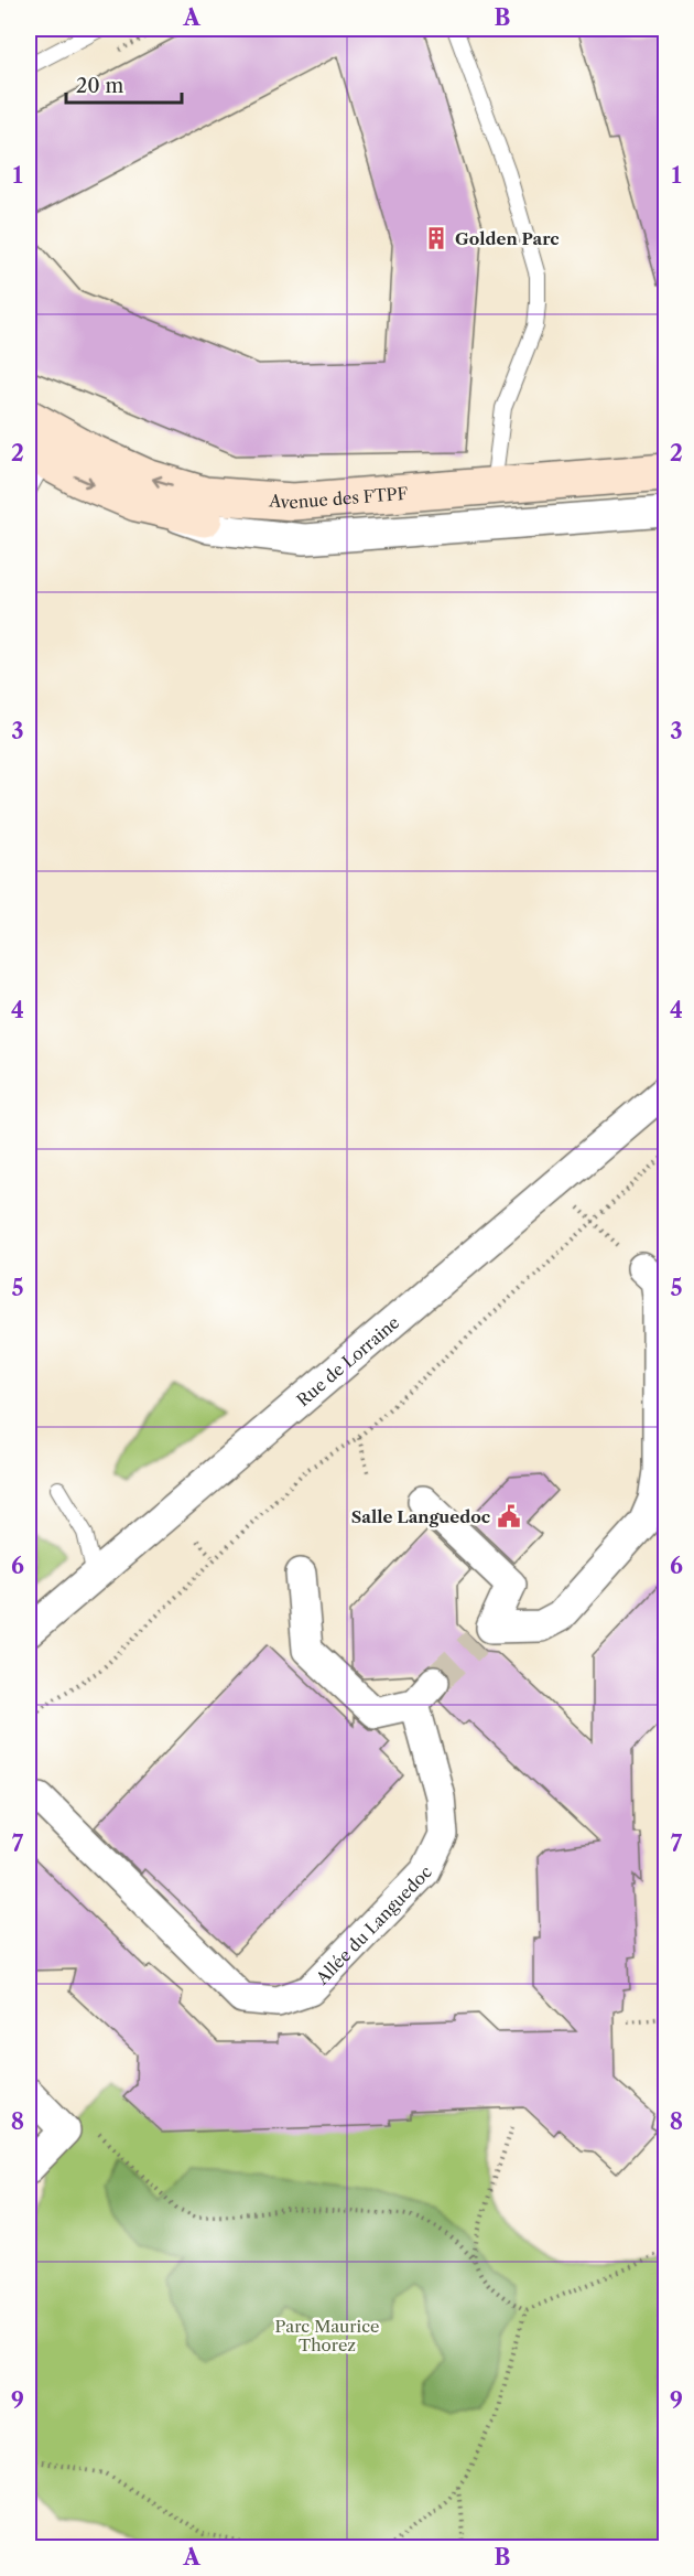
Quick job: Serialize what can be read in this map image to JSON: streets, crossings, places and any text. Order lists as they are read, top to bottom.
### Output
{
  "streets": {
    "street": ["Avenue des FTPF", "Rue de Lorraine", "Allée du Languedoc"]
  },
  "parks": ["Parc Maurice Thorez"],
  "places": {
    "building": ["Golden Parc"],
    "public building": ["Salle Languedoc"]
  },
  "scale_bar": "20 m",
  "grid": {
    "columns": ["A", "B"],
    "rows": [
      "1",
      "2",
      "3",
      "4",
      "5",
      "6",
      "7",
      "8",
      "9"
    ]
  }
}
